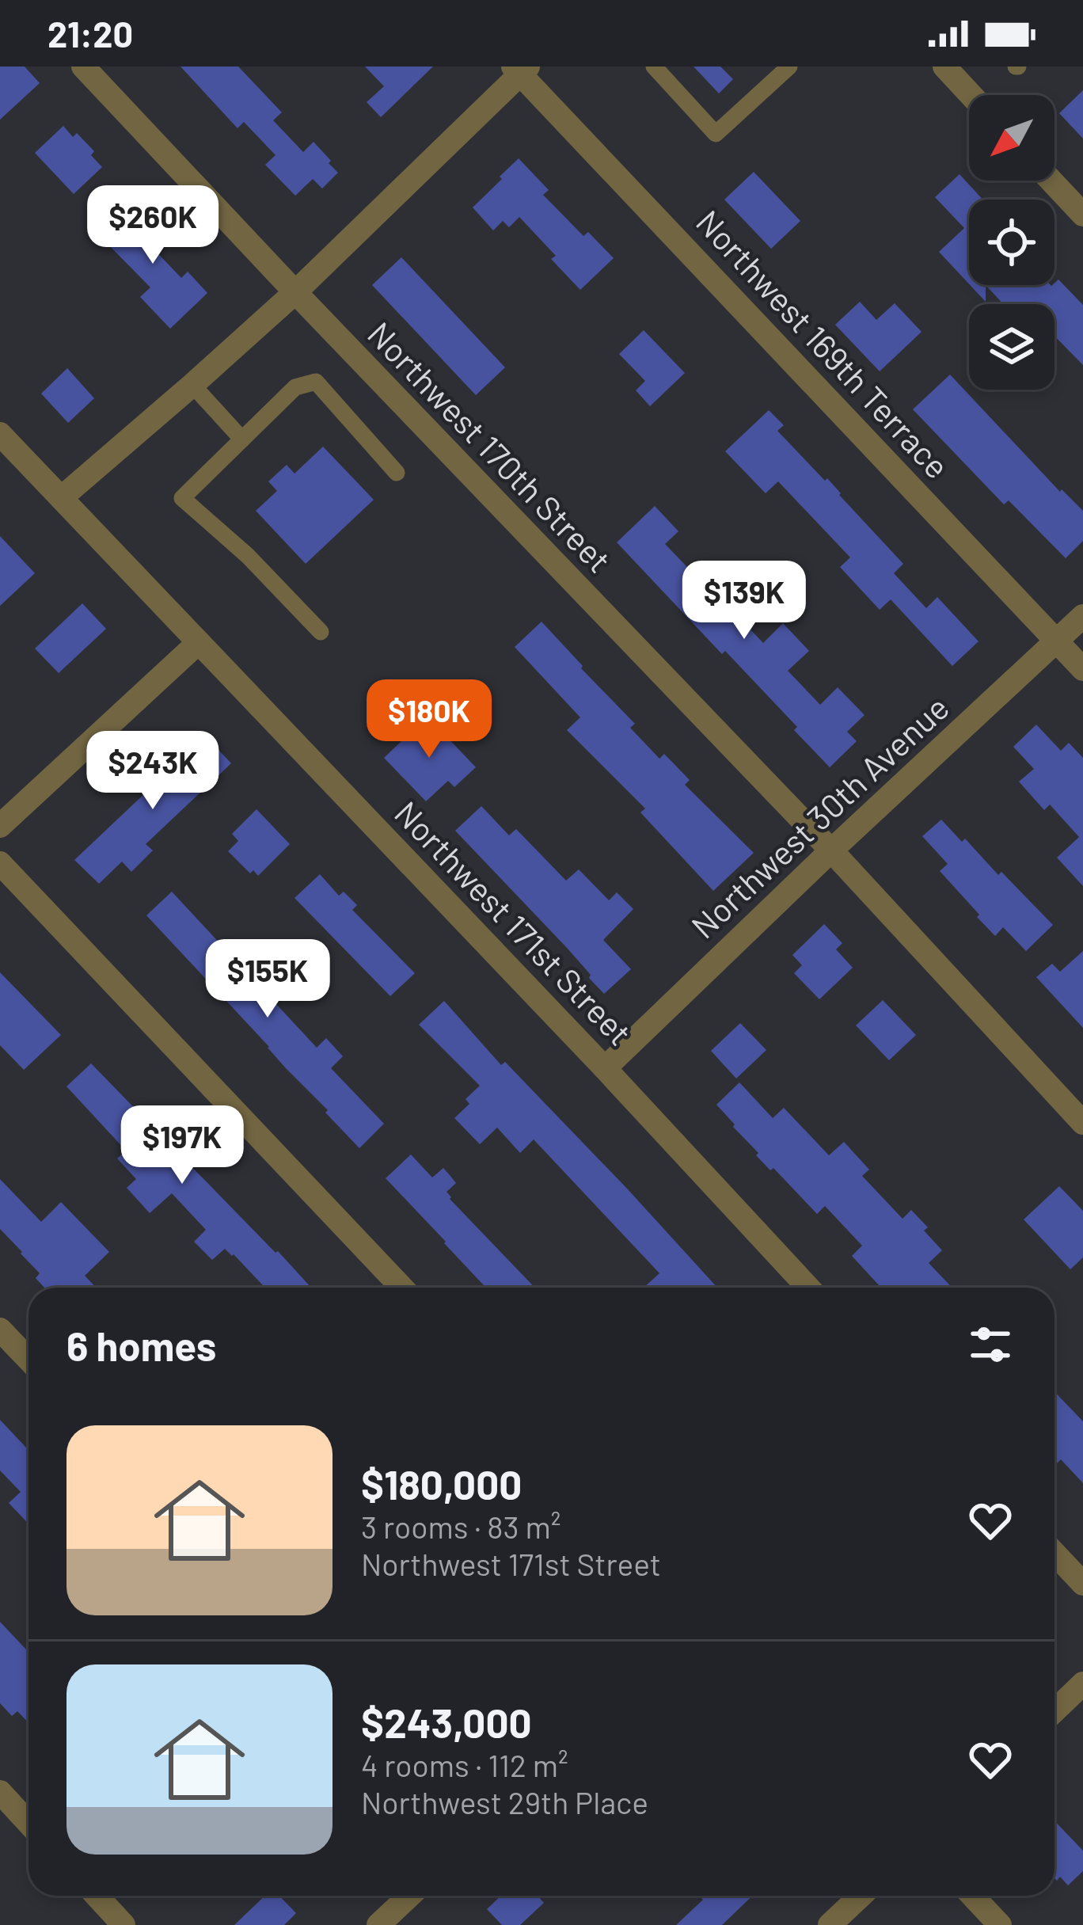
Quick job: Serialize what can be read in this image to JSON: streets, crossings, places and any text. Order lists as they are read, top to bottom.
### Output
{
  "streets": {
    "street": [
      "Northwest 169th Terrace",
      "Northwest 170th Street",
      "Northwest 30th Avenue",
      "Northwest 171st Street"
    ]
  },
  "crossings": [
    ["Northwest 169th Terrace", "Northwest 30th Avenue"],
    ["Northwest 170th Street", "Northwest 30th Avenue"],
    ["Northwest 30th Avenue", "Northwest 171st Street"]
  ],
  "north": "bottom left",
  "page": {
    "status": "21:20",
    "price": [
      "$260K",
      "$139K",
      "$180K",
      "$243K",
      "$155K",
      "$197K"
    ],
    "heading": "6 homes",
    "list": [
      {
        "name": "$180,000",
        "note": "3 rooms · 83 m² · Northwest 171st Street"
      },
      {
        "name": "$243,000",
        "note": "4 rooms · 112 m² · Northwest 29th Place"
      }
    ]
  }
}
